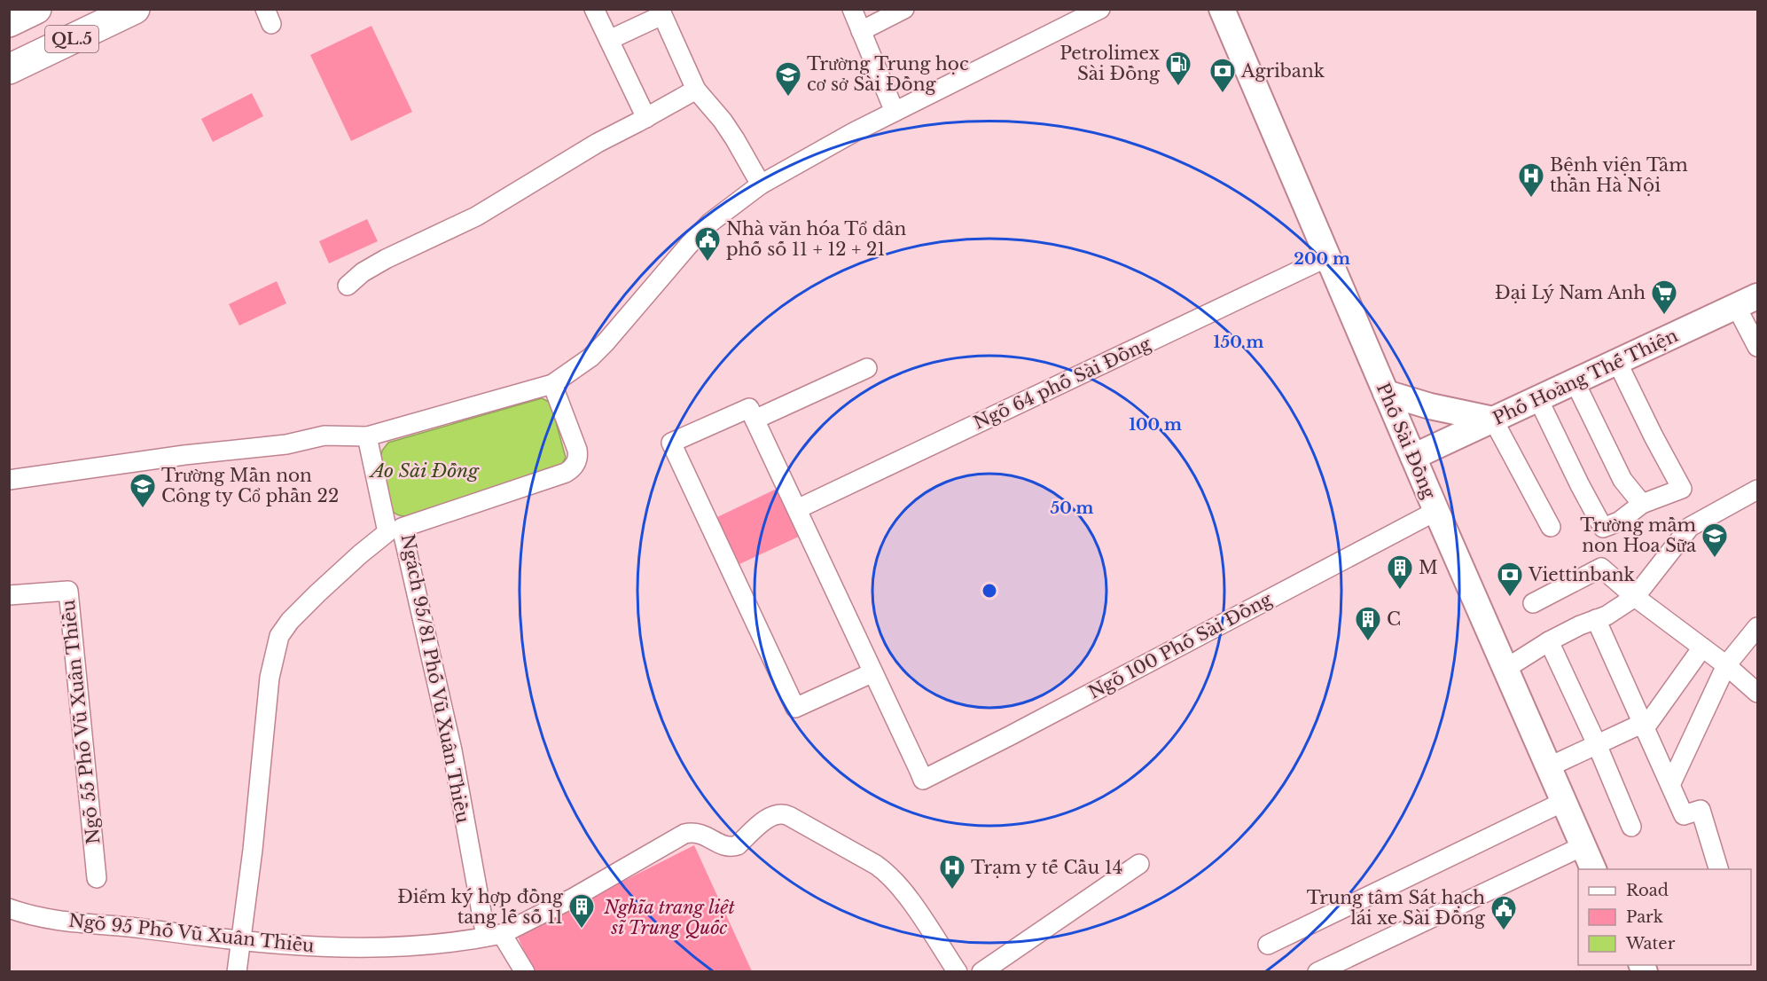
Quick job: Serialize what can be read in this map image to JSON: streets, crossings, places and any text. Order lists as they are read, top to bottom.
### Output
{
  "streets": {
    "highway": ["QL.5"],
    "street": [
      "Phố Hoàng Thế Thiện",
      "Ngõ 64 phố Sài Đồng",
      "Phố Sài Đồng",
      "Ngõ 100 Phố Sài Đồng",
      "Ngách 95/81 Phố Vũ Xuân Thiều",
      "Ngõ 55 Phố Vũ Xuân Thiều",
      "Ngõ 95 Phố Vũ Xuân Thiều"
    ]
  },
  "crossings": [
    ["Phố Hoàng Thế Thiện", "Phố Sài Đồng"],
    ["Ngõ 64 phố Sài Đồng", "Phố Sài Đồng"],
    ["Phố Sài Đồng", "Ngõ 100 Phố Sài Đồng"],
    ["Ngách 95/81 Phố Vũ Xuân Thiều", "Ngõ 95 Phố Vũ Xuân Thiều"]
  ],
  "water": ["Ao Sài Đồng"],
  "parks": ["Nghĩa trang liệt sĩ Trung Quốc"],
  "places": {
    "fuel station": ["Petrolimex Sài Đồng"],
    "bank": ["Agribank", "Viettinbank"],
    "school or university": ["Trường Trung học cơ sở Sài Đồng", "Trường Mần non Công ty Cổ phần 22", "Trường mầm non Hoa Sữa"],
    "hospital": ["Bệnh viện Tâm thần Hà Nội", "Trạm y tế Cầu 14"],
    "public building": ["Nhà văn hóa Tổ dân phố số 11 + 12 + 21", "Trung tâm Sát hạch lái xe Sài Đồng"],
    "supermarket": ["Đại Lý Nam Anh"],
    "building": ["M", "C", "Điểm ký hợp đồng tang lễ số 11"]
  },
  "legend": ["Road", "Park", "Water"],
  "rings": [
    "200 m",
    "150 m",
    "100 m",
    "50 m"
  ]
}
